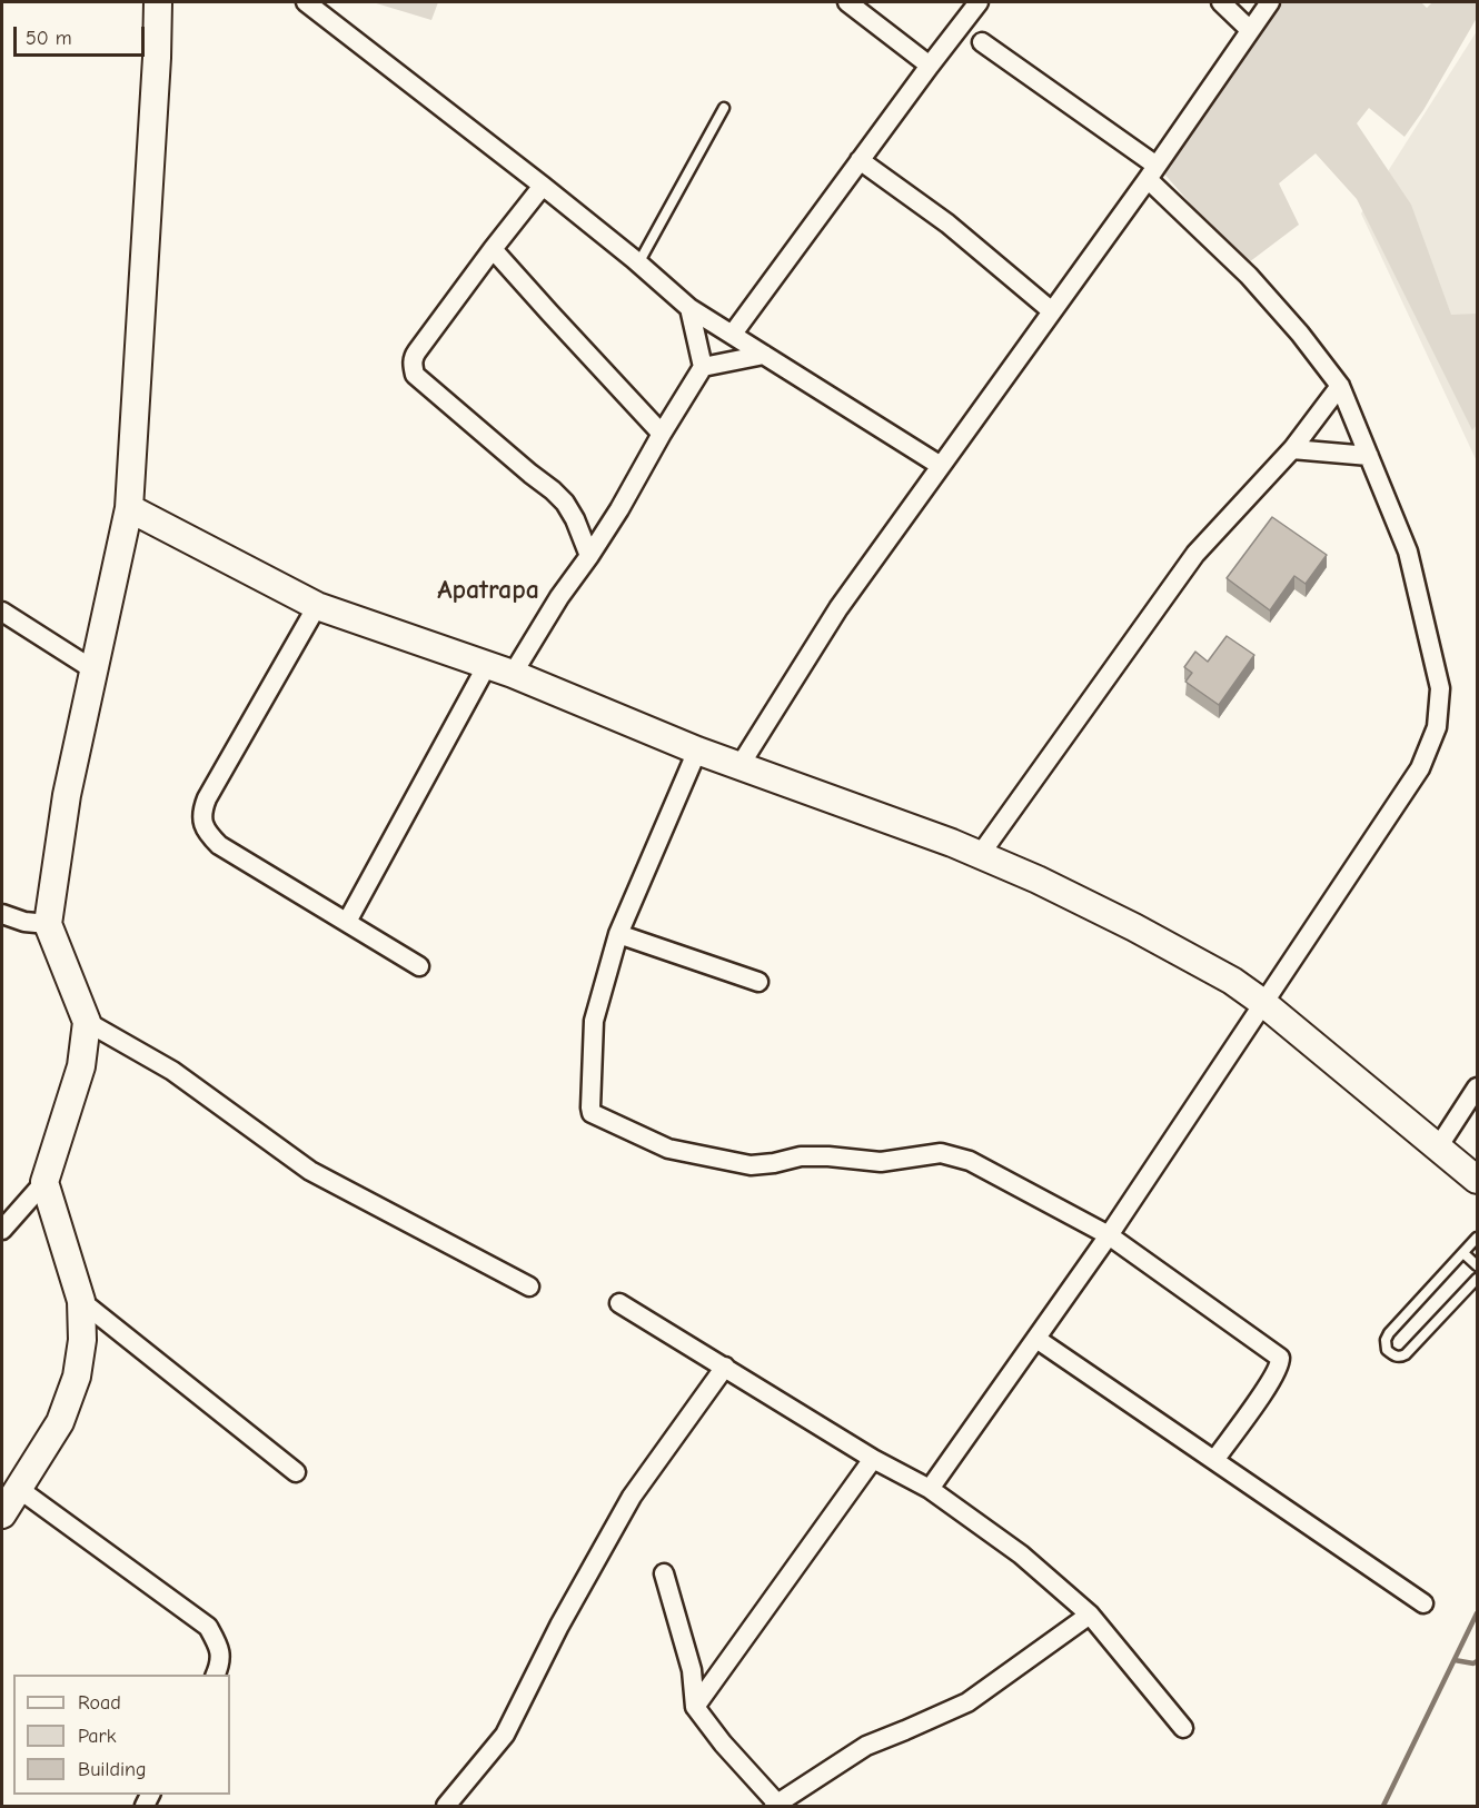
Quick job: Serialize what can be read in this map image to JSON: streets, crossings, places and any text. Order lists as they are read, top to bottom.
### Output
{
  "districts": ["Apatrapa"],
  "legend": ["Road", "Park", "Building"],
  "scale_bar": "50 m"
}
